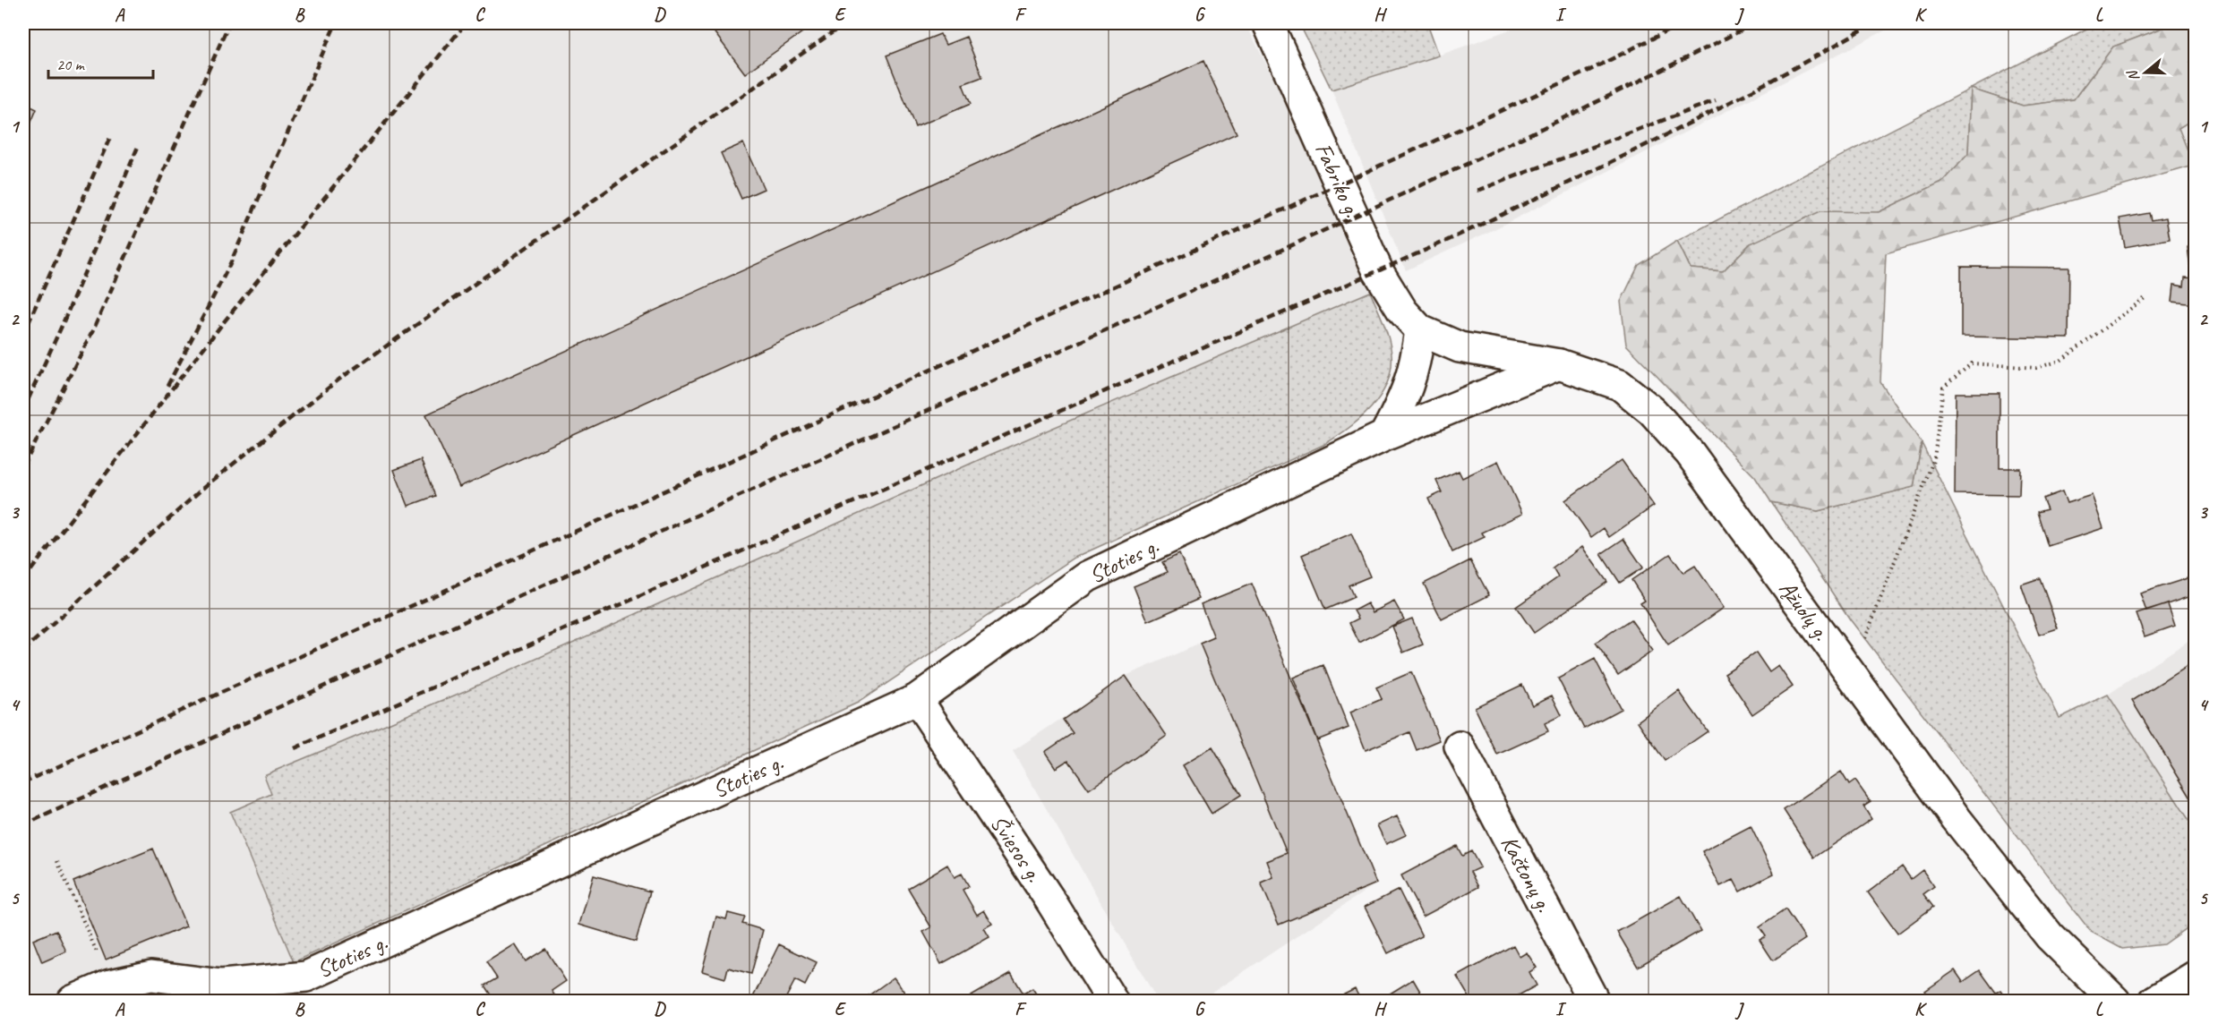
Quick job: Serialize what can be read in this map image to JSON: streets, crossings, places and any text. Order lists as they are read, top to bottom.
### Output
{
  "streets": {
    "street": [
      "Fabriko g.",
      "Stoties g.",
      "Ąžuolų g.",
      "Šviesos g.",
      "Kaštonų g."
    ]
  },
  "crossings": [
    ["Fabriko g.", "Ąžuolų g."],
    ["Stoties g.", "Ąžuolų g."],
    ["Stoties g.", "Šviesos g."]
  ],
  "scale_bar": "20 m",
  "north": "left",
  "grid": {
    "columns": [
      "A",
      "B",
      "C",
      "D",
      "E",
      "F",
      "G",
      "H",
      "I",
      "J",
      "K",
      "L"
    ],
    "rows": [
      "1",
      "2",
      "3",
      "4",
      "5"
    ]
  }
}
